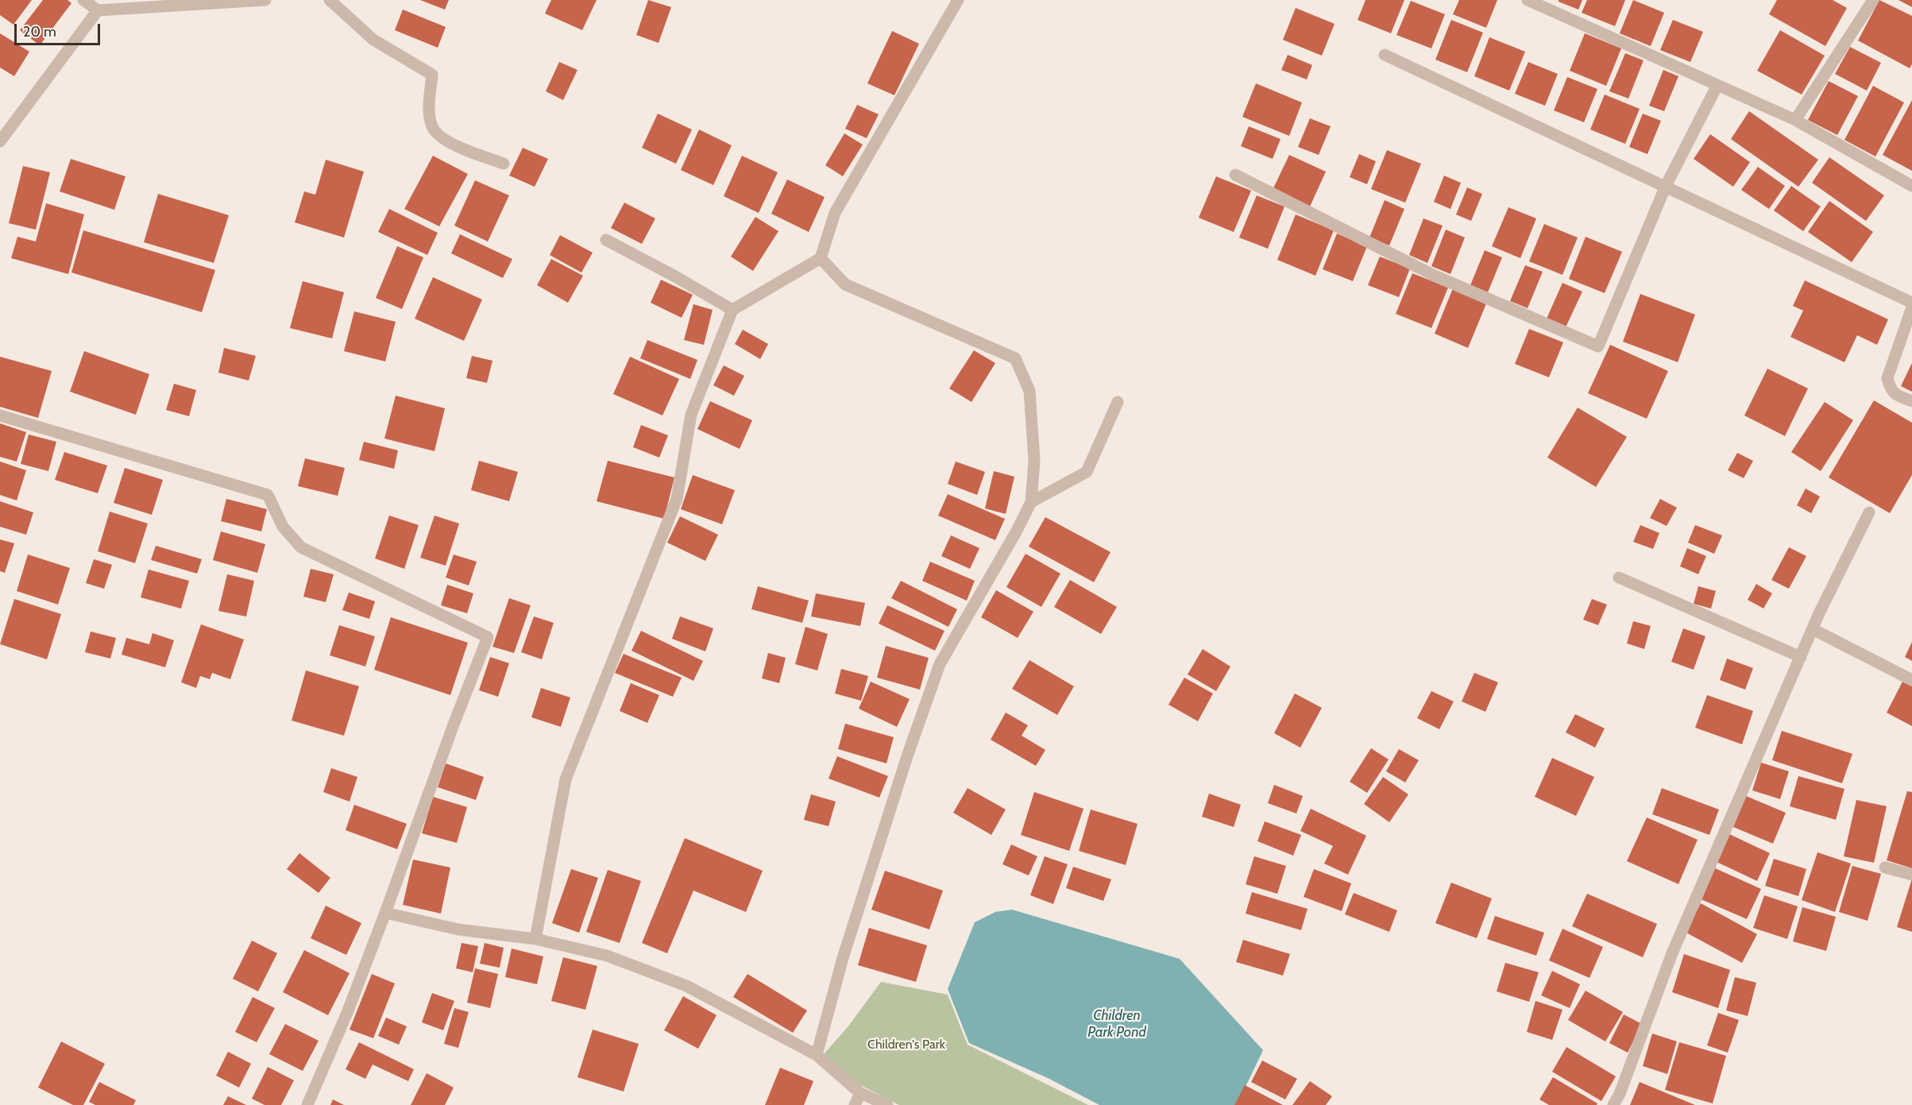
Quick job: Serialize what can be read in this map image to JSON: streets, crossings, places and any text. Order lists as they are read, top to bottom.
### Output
{
  "water": ["Children Park Pond"],
  "parks": ["Children's Park"],
  "scale_bar": "20 m"
}
